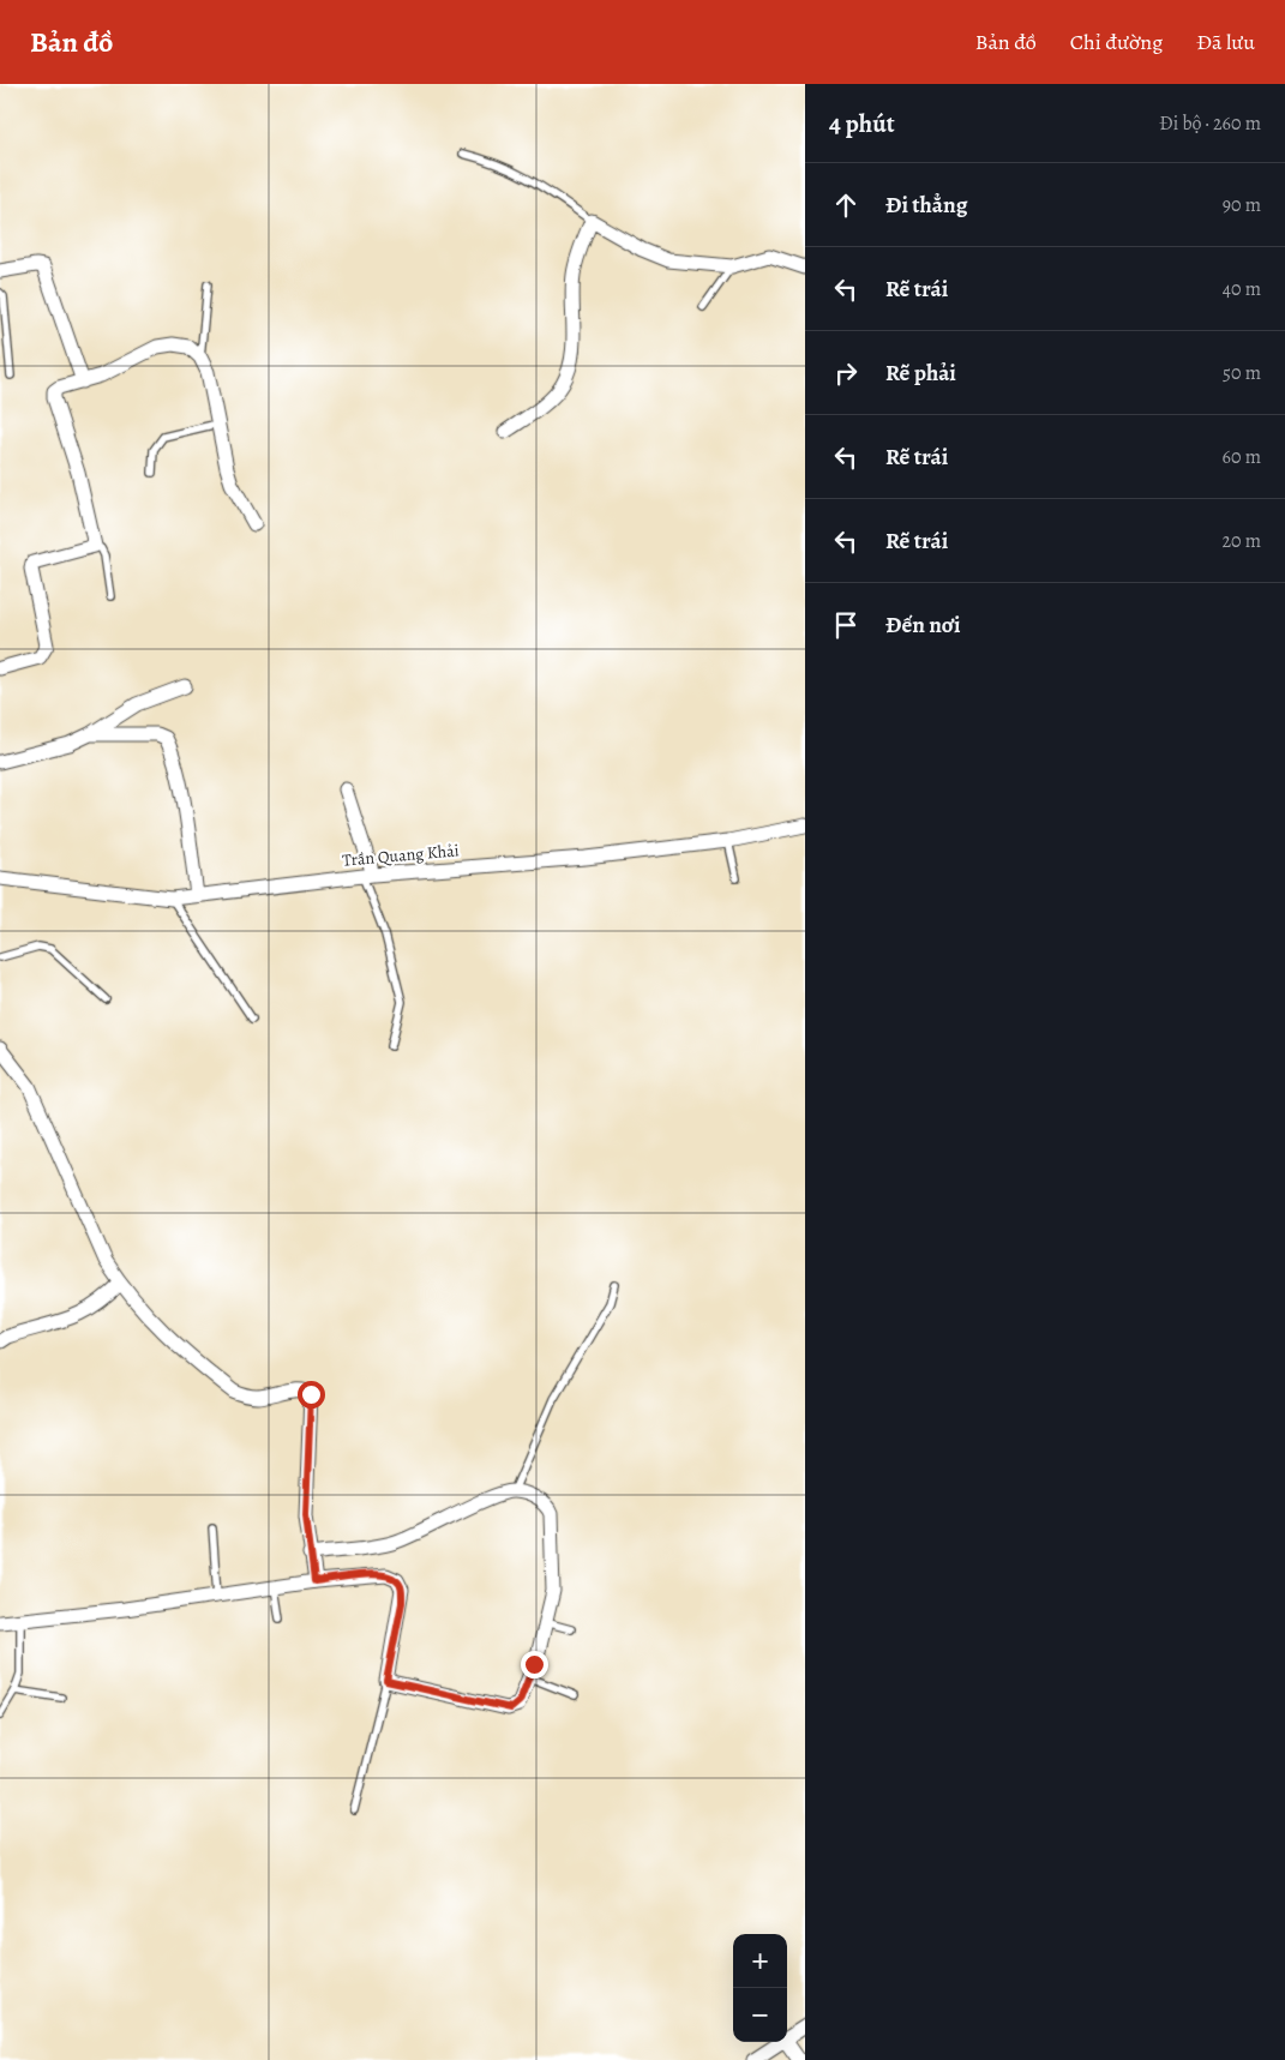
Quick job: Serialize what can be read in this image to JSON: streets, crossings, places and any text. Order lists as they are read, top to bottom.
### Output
{
  "streets": {
    "street": ["Trần Quang Khải"]
  },
  "page": {
    "header": "Bản đồ",
    "nav": ["Bản đồ", "Chỉ đường", "Đã lưu"],
    "heading": ["4 phút", "Đi bộ · 260 m"],
    "list": [
      ["Đi thẳng", "90 m"],
      ["Rẽ trái", "40 m"],
      ["Rẽ phải", "50 m"],
      ["Rẽ trái", "60 m"],
      ["Rẽ trái", "20 m"],
      "Đến nơi"
    ],
    "map_buttons": ["+", "−"]
  }
}
